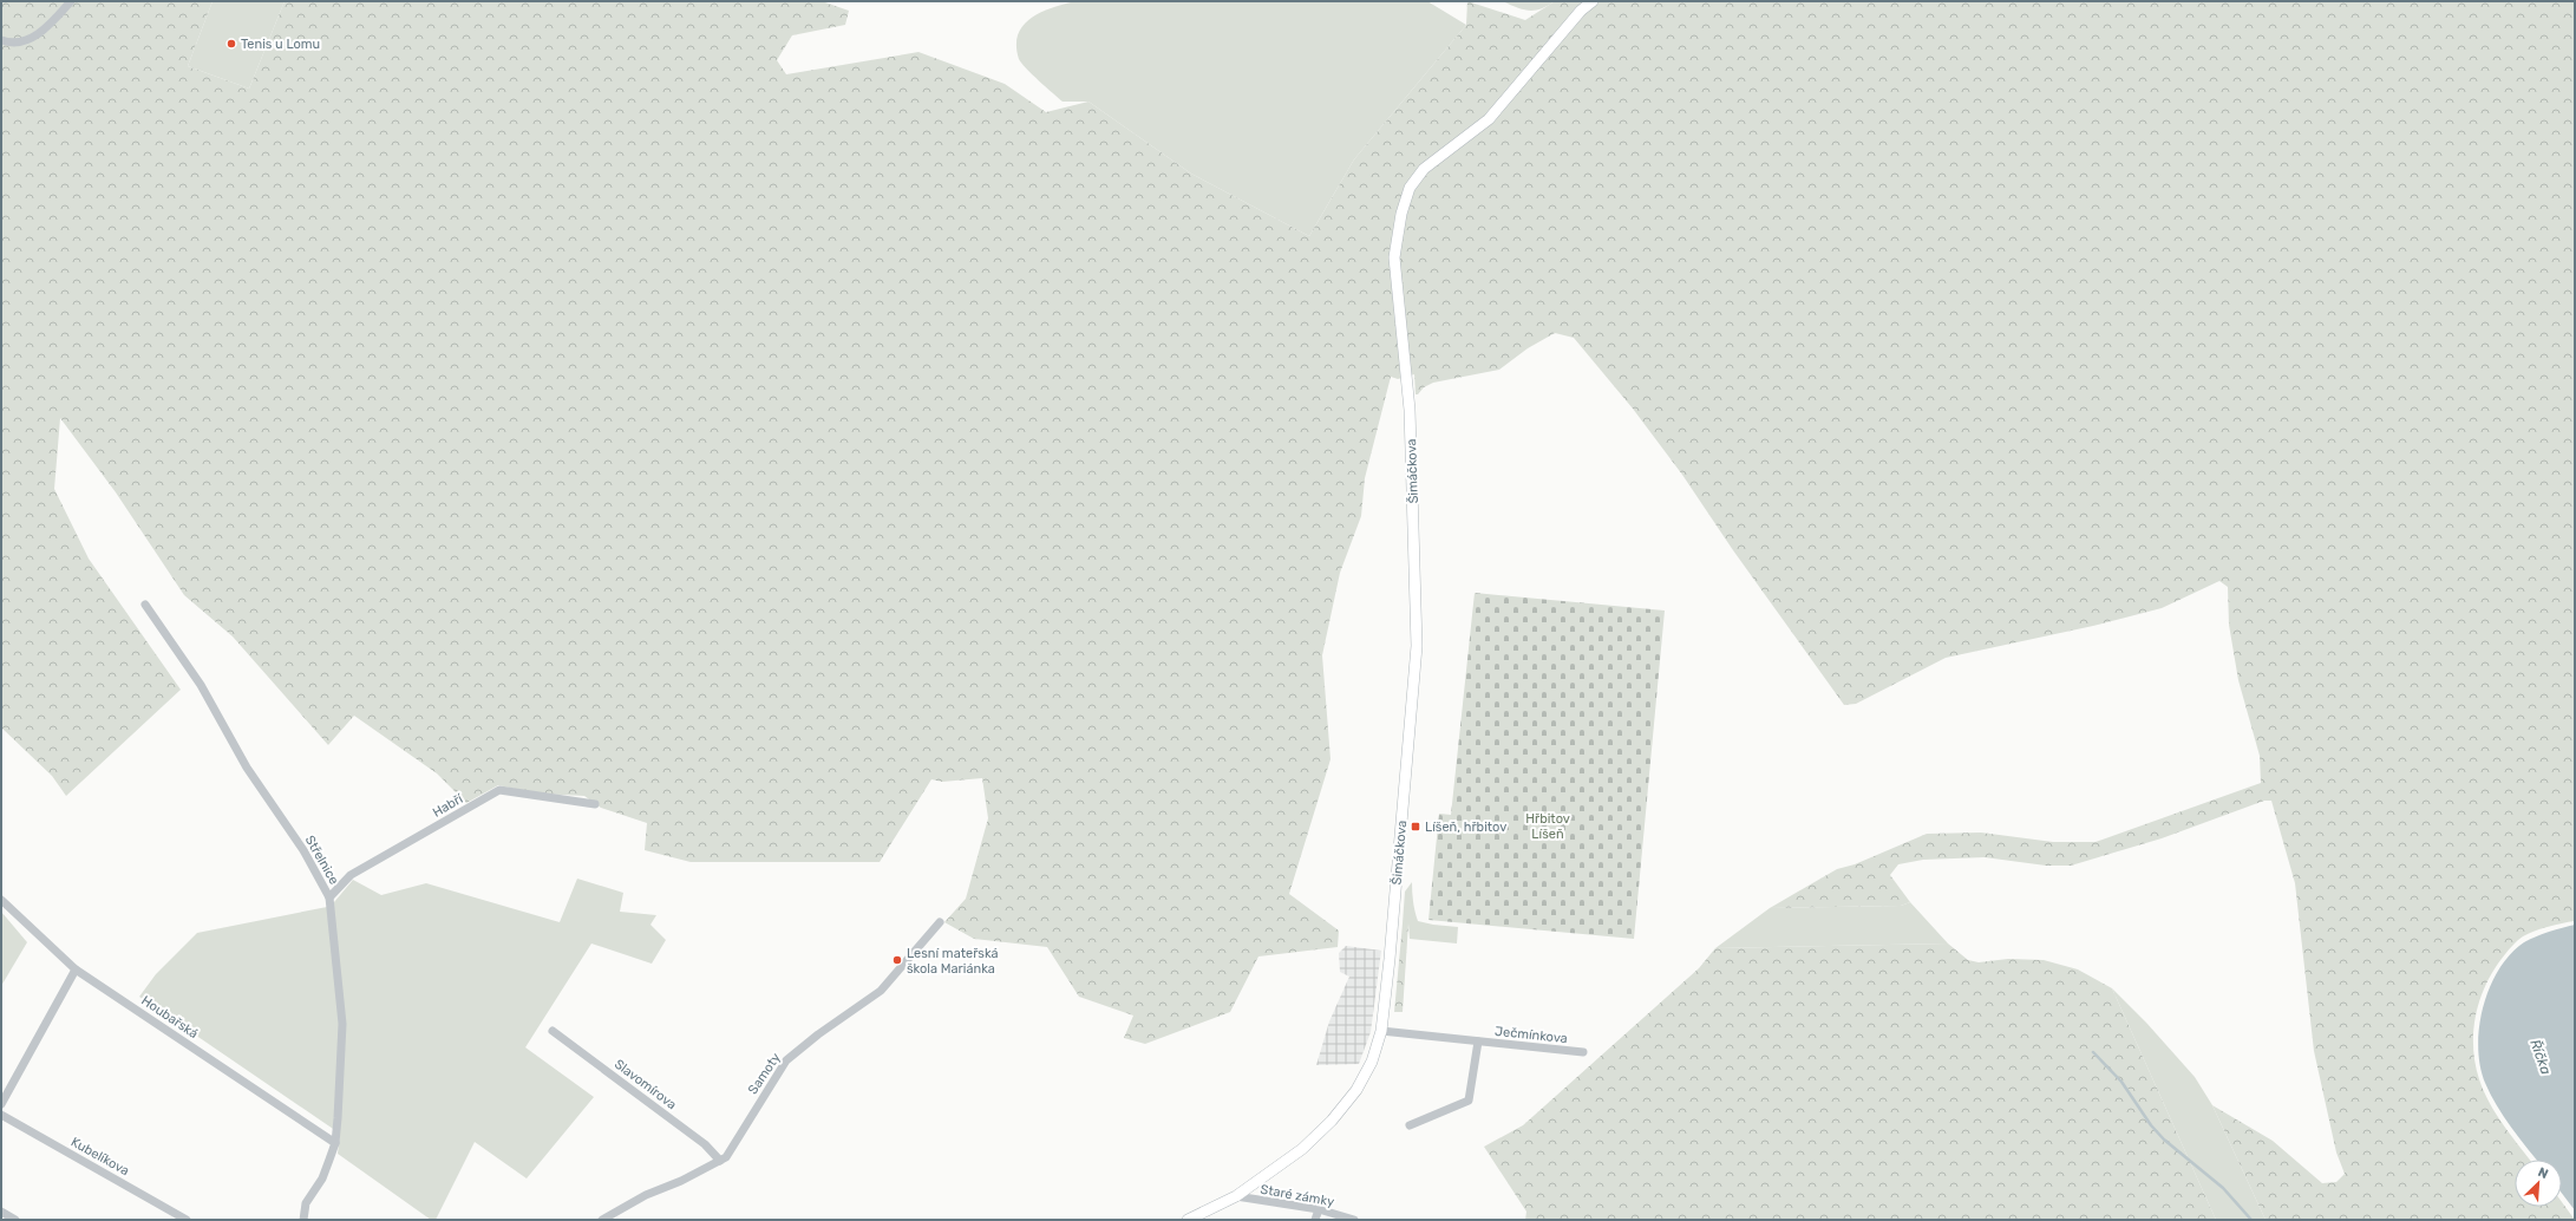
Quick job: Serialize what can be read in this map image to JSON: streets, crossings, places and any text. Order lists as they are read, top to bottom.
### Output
{
  "streets": {
    "street": [
      "Šimáčkova",
      "Habří",
      "Střelnice",
      "Houbařská",
      "Ječmínkova",
      "Samoty",
      "Slavomírova",
      "Kubelíkova",
      "Staré zámky"
    ]
  },
  "crossings": [
    ["Šimáčkova", "Ječmínkova"],
    ["Šimáčkova", "Staré zámky"],
    ["Habří", "Střelnice"],
    ["Střelnice", "Houbařská"],
    ["Samoty", "Slavomírova"]
  ],
  "water": ["Říčka"],
  "parks": ["Hřbitov Líšeň"],
  "places": {
    "other": ["Tenis u Lomu", "Lesní mateřská škola Mariánka"],
    "transit": ["Líšeň, hřbitov"]
  },
  "north": "top right"
}
